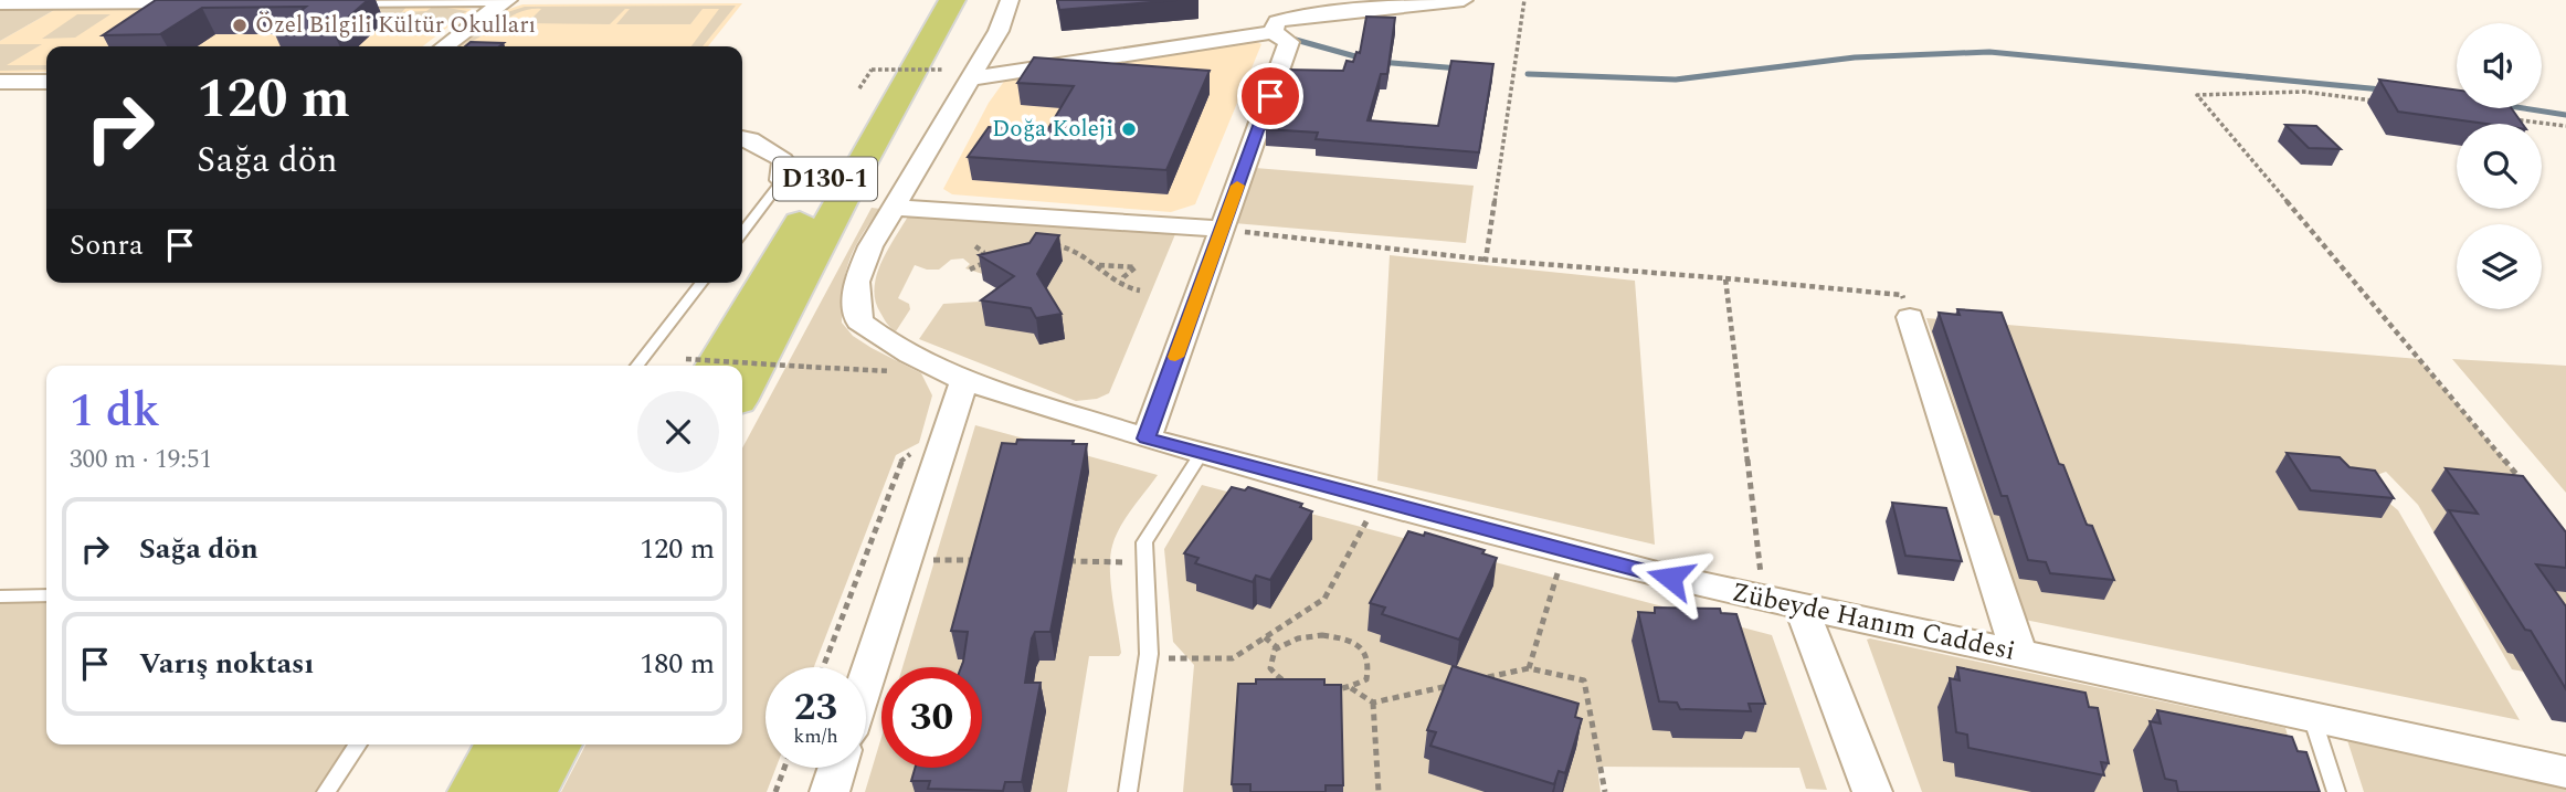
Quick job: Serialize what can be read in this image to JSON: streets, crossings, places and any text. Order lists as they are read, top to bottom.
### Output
{
  "streets": {
    "highway": ["D130-1"],
    "street": ["Zübeyde Hanım Caddesi"]
  },
  "places": ["Özel Bilgili Kültür Okulları", "Doğa Koleji"],
  "page": {
    "turn": ["120 m", "Sağa dön"],
    "then": "Sonra",
    "heading": ["1 dk", "300 m · 19:51"],
    "list": [
      {
        "name": "Sağa dön",
        "value": "120 m"
      },
      {
        "name": "Varış noktası",
        "value": "180 m"
      }
    ],
    "speed": "23 km/h",
    "limit": "30"
  }
}
